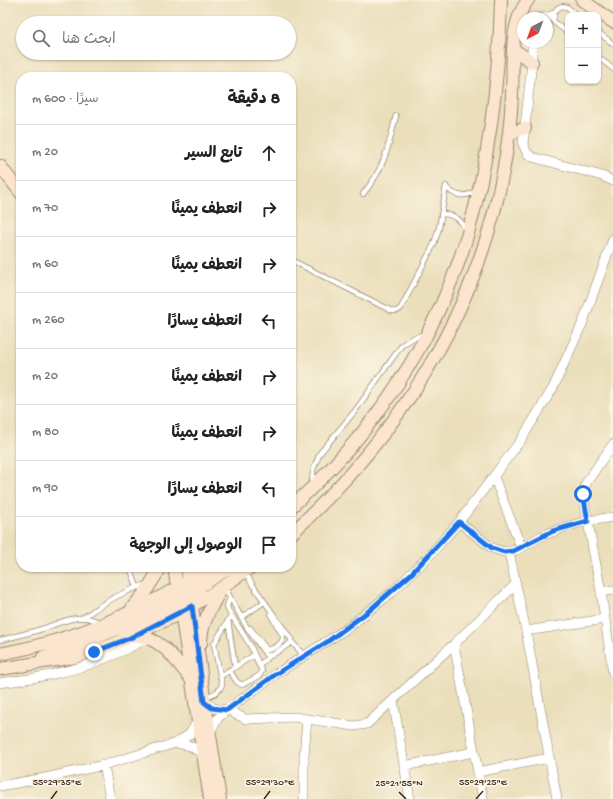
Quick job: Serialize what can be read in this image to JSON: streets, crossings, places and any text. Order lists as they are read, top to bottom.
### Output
{
  "north": "bottom left",
  "page": {
    "map_buttons": ["+", "−"],
    "search": "ابحث هنا",
    "heading": ["8 دقيقة", "سيرًا · 600 m"],
    "list": [
      ["تابع السير", "20 m"],
      ["انعطف يمينًا", "70 m"],
      ["انعطف يمينًا", "60 m"],
      ["انعطف يسارًا", "260 m"],
      ["انعطف يمينًا", "20 m"],
      ["انعطف يمينًا", "80 m"],
      ["انعطف يسارًا", "90 m"],
      "الوصول إلى الوجهة"
    ]
  },
  "coordinates": [
    "55°29'35\"E",
    "55°29'30\"E",
    "55°29'25\"E",
    "25°21'55\"N"
  ]
}
